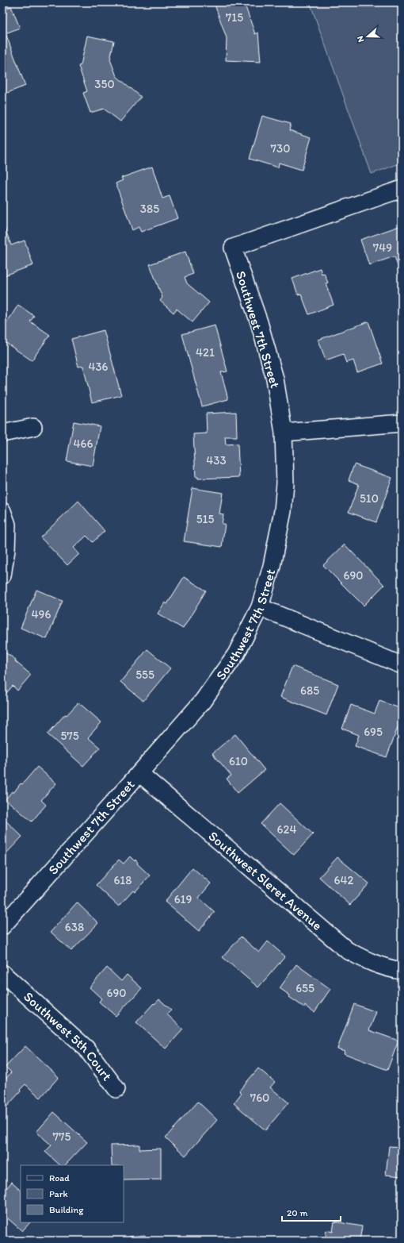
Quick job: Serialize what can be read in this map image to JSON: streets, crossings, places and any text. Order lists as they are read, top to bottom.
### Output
{
  "streets": {
    "street": ["Southwest 7th Street", "Southwest Sleret Avenue", "Southwest 5th Court"]
  },
  "crossings": [
    ["Southwest 7th Street", "Southwest Sleret Avenue"]
  ],
  "house_numbers": [
    "715",
    "350",
    "730",
    "385",
    "749",
    "421",
    "436",
    "466",
    "433",
    "510",
    "515",
    "690",
    "496",
    "555",
    "685",
    "695",
    "575",
    "610",
    "624",
    "618",
    "642",
    "619",
    "638",
    "655",
    "690",
    "760",
    "775"
  ],
  "legend": ["Road", "Park", "Building"],
  "scale_bar": "20 m",
  "north": "left"
}
